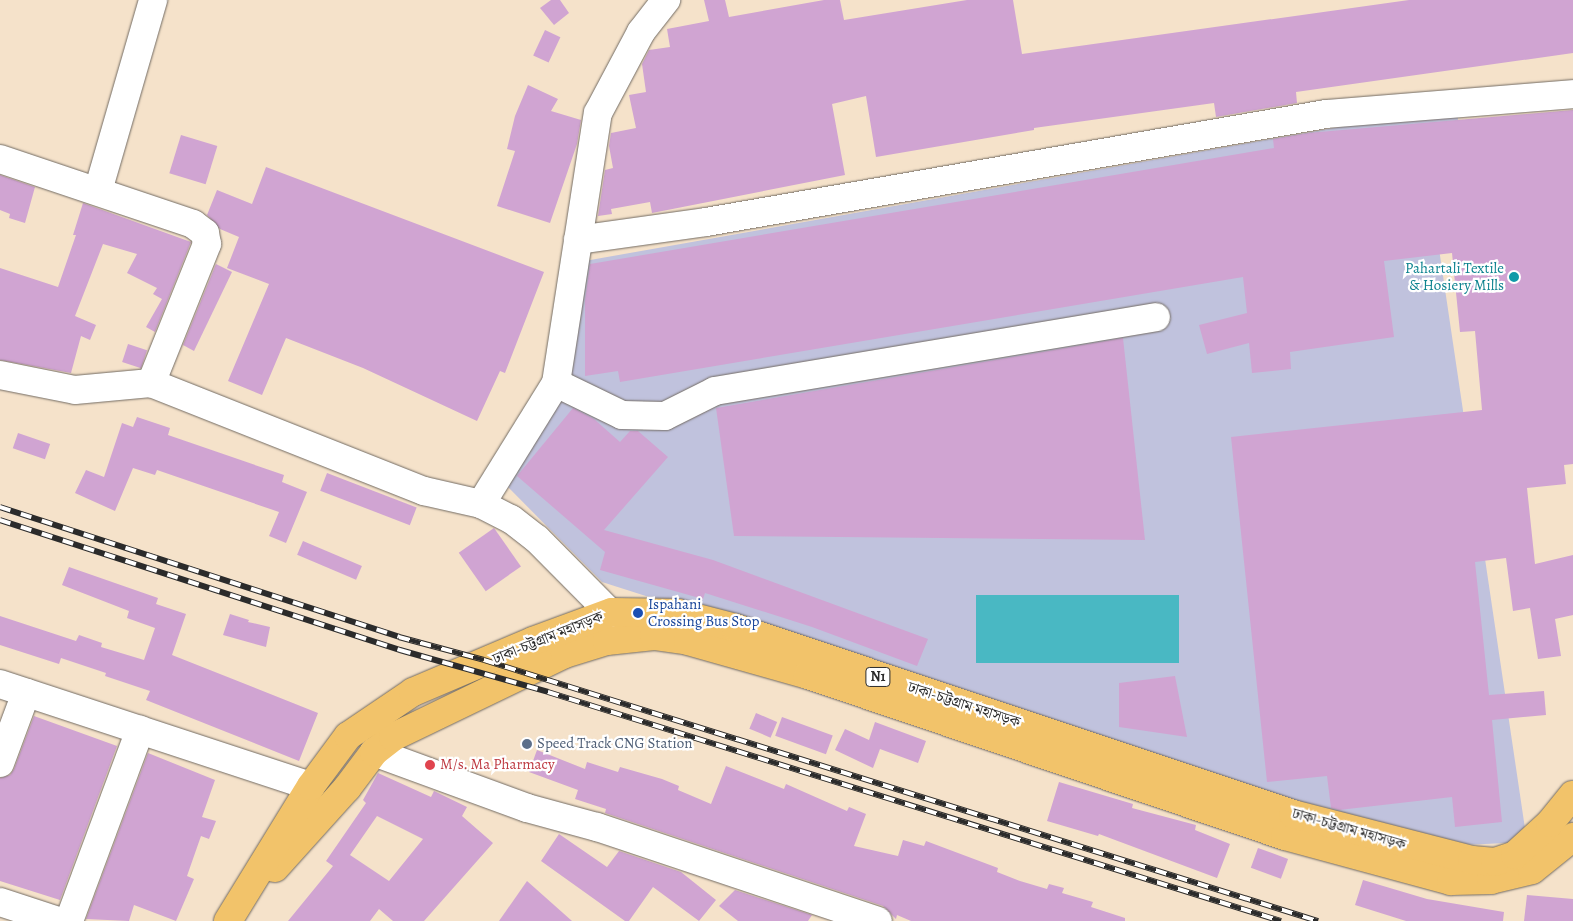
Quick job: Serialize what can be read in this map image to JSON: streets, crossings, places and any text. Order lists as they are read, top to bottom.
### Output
{
  "streets": {
    "highway": ["ঢাকা-চট্টগ্রাম মহাসড়ক", "N1"]
  },
  "places": [
    "Pahartali Textile & Hosiery Mills",
    "Ispahani Crossing Bus Stop",
    "Speed Track CNG Station",
    "M/s. Ma Pharmacy"
  ]
}
